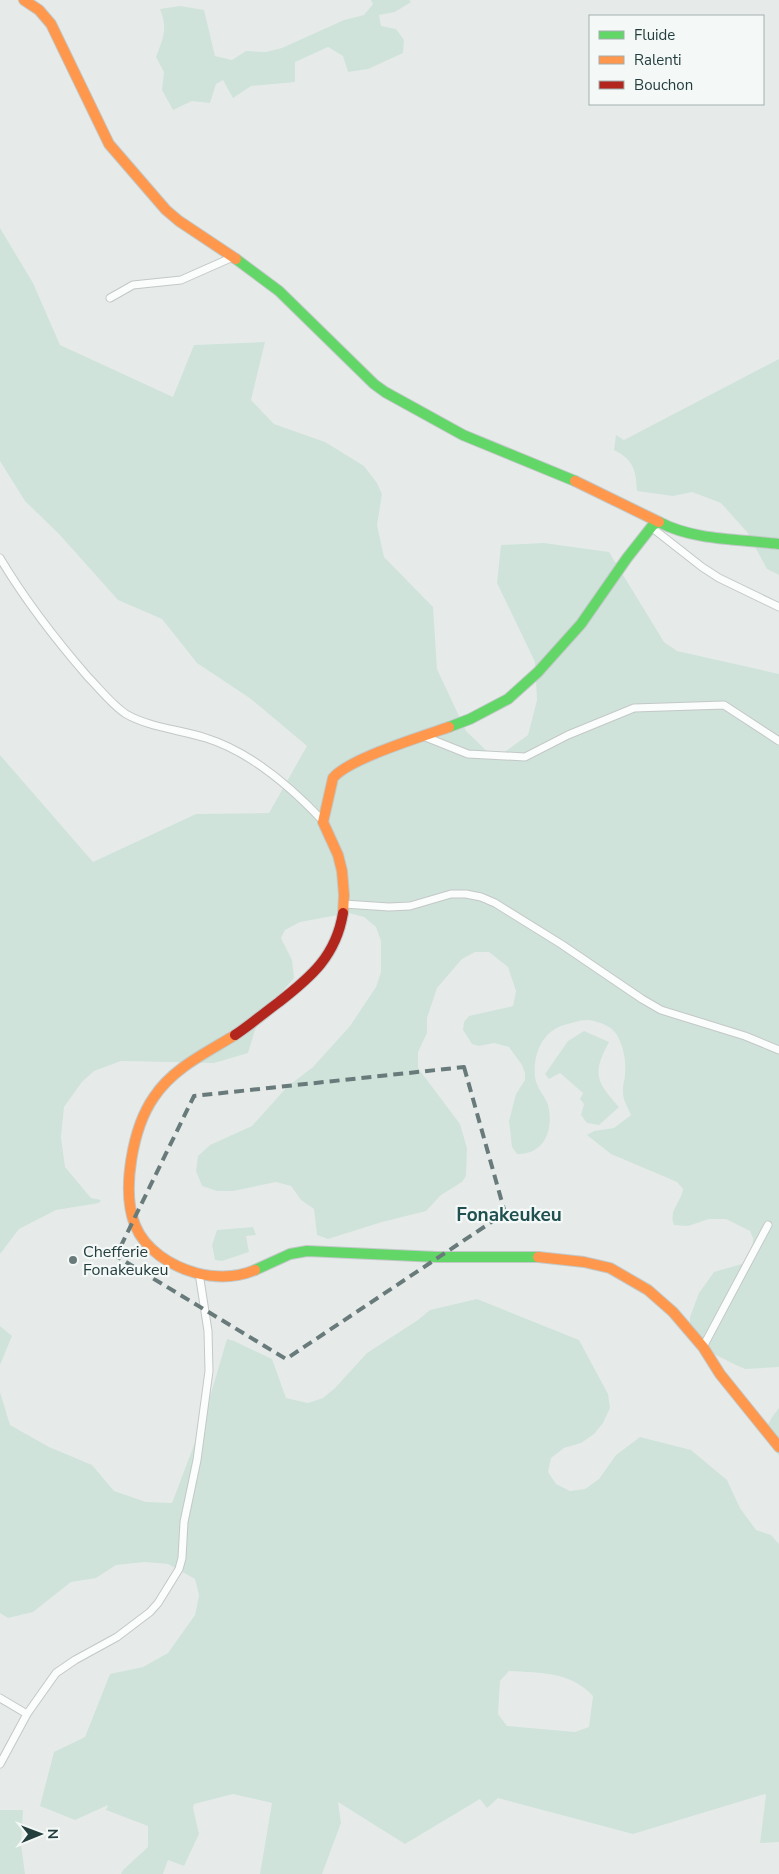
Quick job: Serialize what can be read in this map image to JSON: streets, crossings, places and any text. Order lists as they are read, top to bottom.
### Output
{
  "districts": ["Fonakeukeu"],
  "places": ["Chefferie Fonakeukeu"],
  "legend": ["Fluide", "Ralenti", "Bouchon"],
  "north": "right"
}
